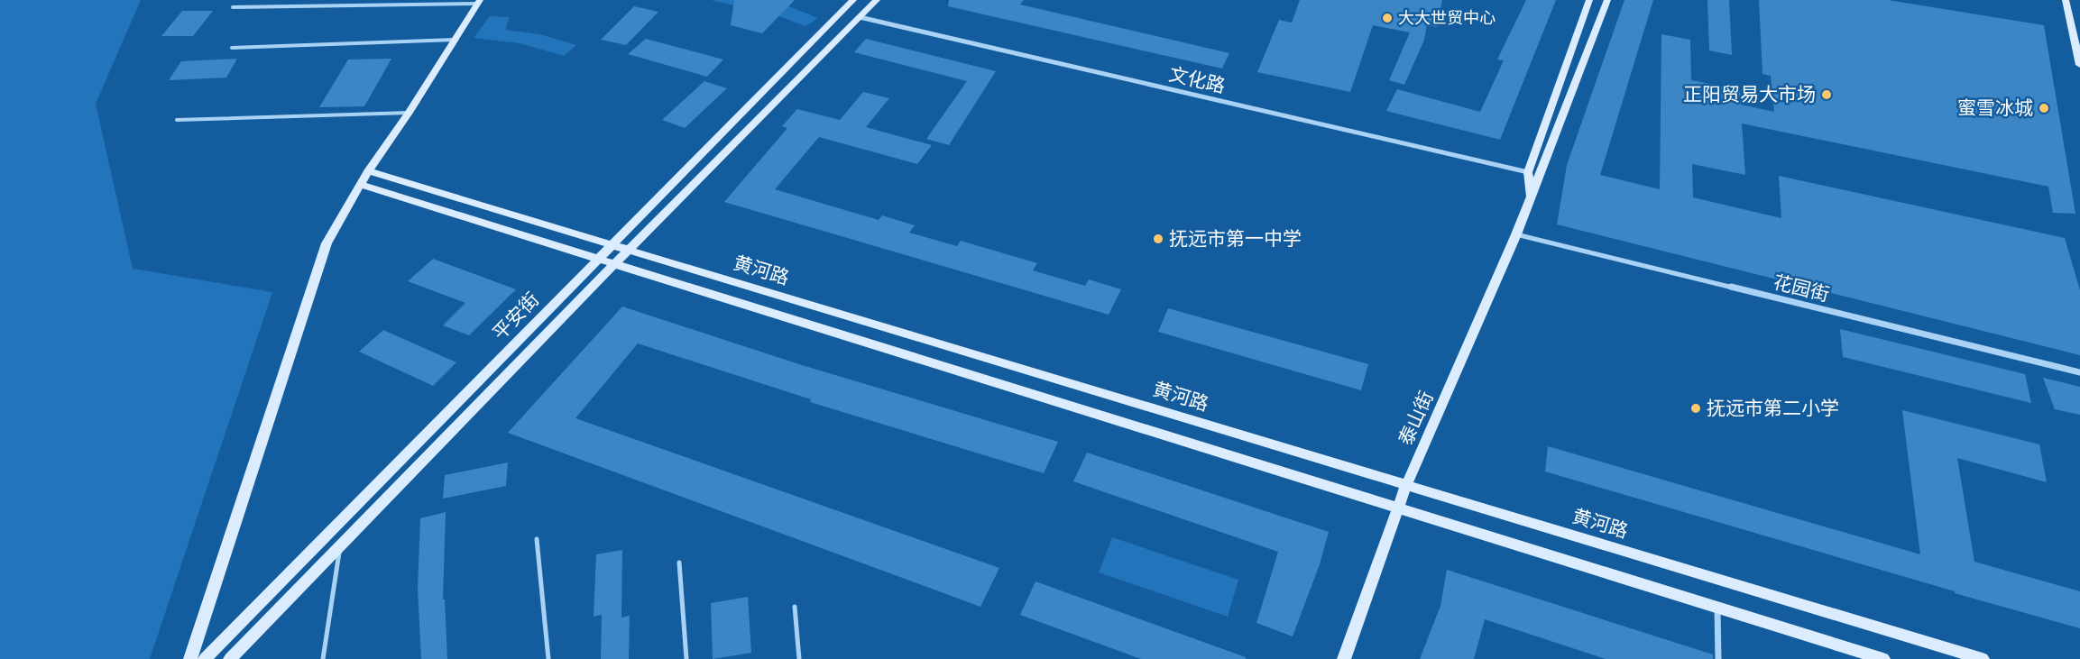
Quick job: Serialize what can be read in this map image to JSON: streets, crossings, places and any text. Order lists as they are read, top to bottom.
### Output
{
  "streets": {
    "main road": ["黄河路", "平安街", "泰山街"],
    "street": ["文化路", "花园街"]
  },
  "crossings": [
    ["文化路", "平安街"],
    ["黄河路", "平安街"],
    ["黄河路", "泰山街"],
    ["花园街", "泰山街"]
  ],
  "places": [
    "大大世贸中心",
    "正阳贸易大市场",
    "蜜雪冰城",
    "抚远市第一中学",
    "抚远市第二小学"
  ]
}
